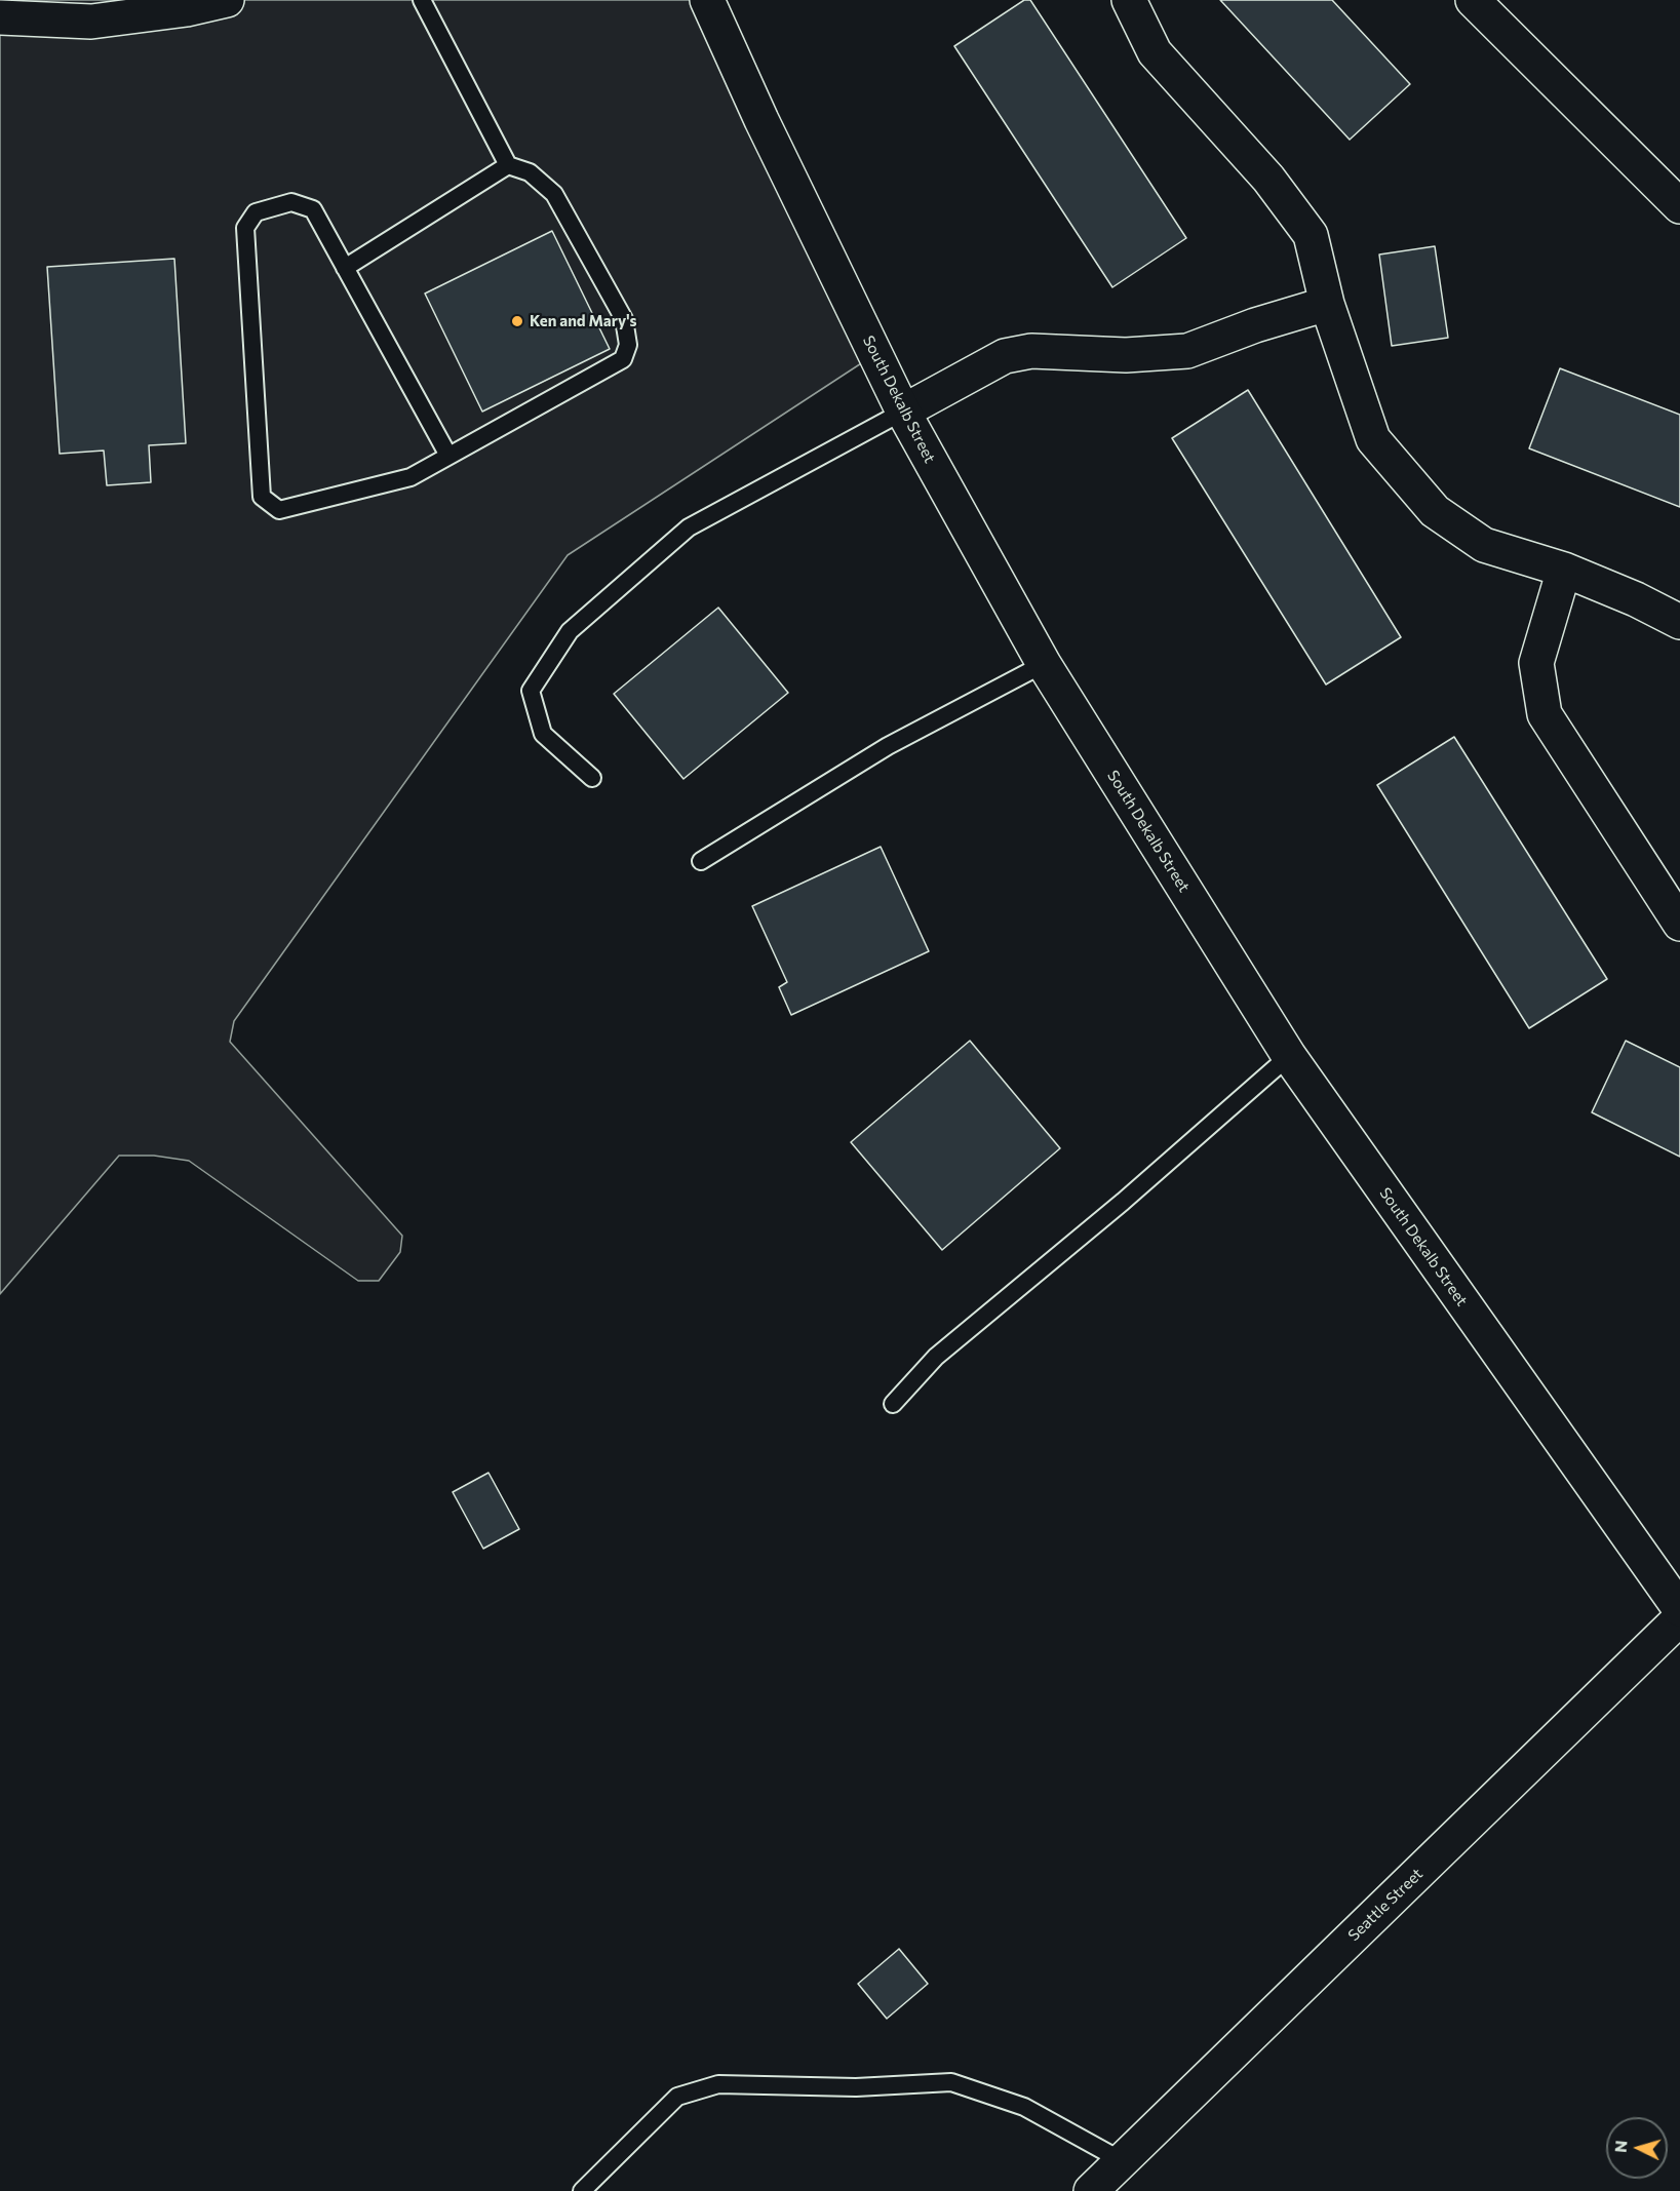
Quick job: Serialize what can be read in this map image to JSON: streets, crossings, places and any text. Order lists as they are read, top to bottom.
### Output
{
  "streets": {
    "street": ["South Dekalb Street", "Seattle Street"]
  },
  "places": ["Ken and Mary's"],
  "north": "left"
}
